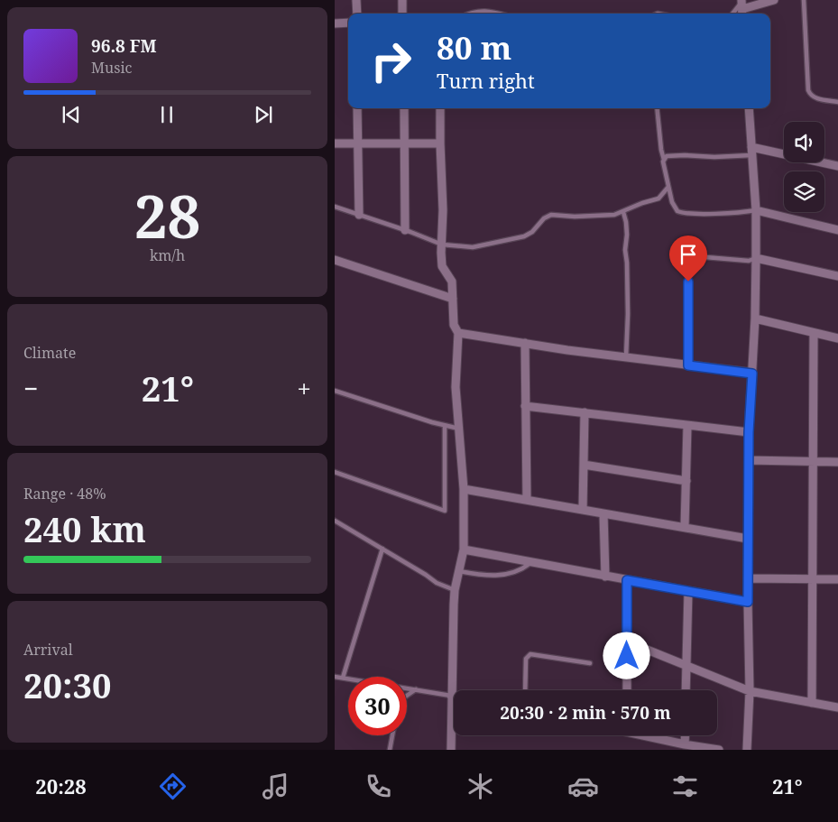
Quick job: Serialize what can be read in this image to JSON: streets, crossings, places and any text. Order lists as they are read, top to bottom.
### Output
{
  "page": {
    "turn": ["80 m", "Turn right"],
    "song": ["96.8 FM", "Music"],
    "tile": [
      ["28", "km/h"],
      "Climate",
      ["Range · 48%", "240 km"],
      ["Arrival", "20:30"]
    ],
    "heat": ["−", "21°", "+"],
    "limit": "30",
    "trip": "20:30 · 2 min · 570 m",
    "tabs": ["20:28", "21°"]
  }
}
